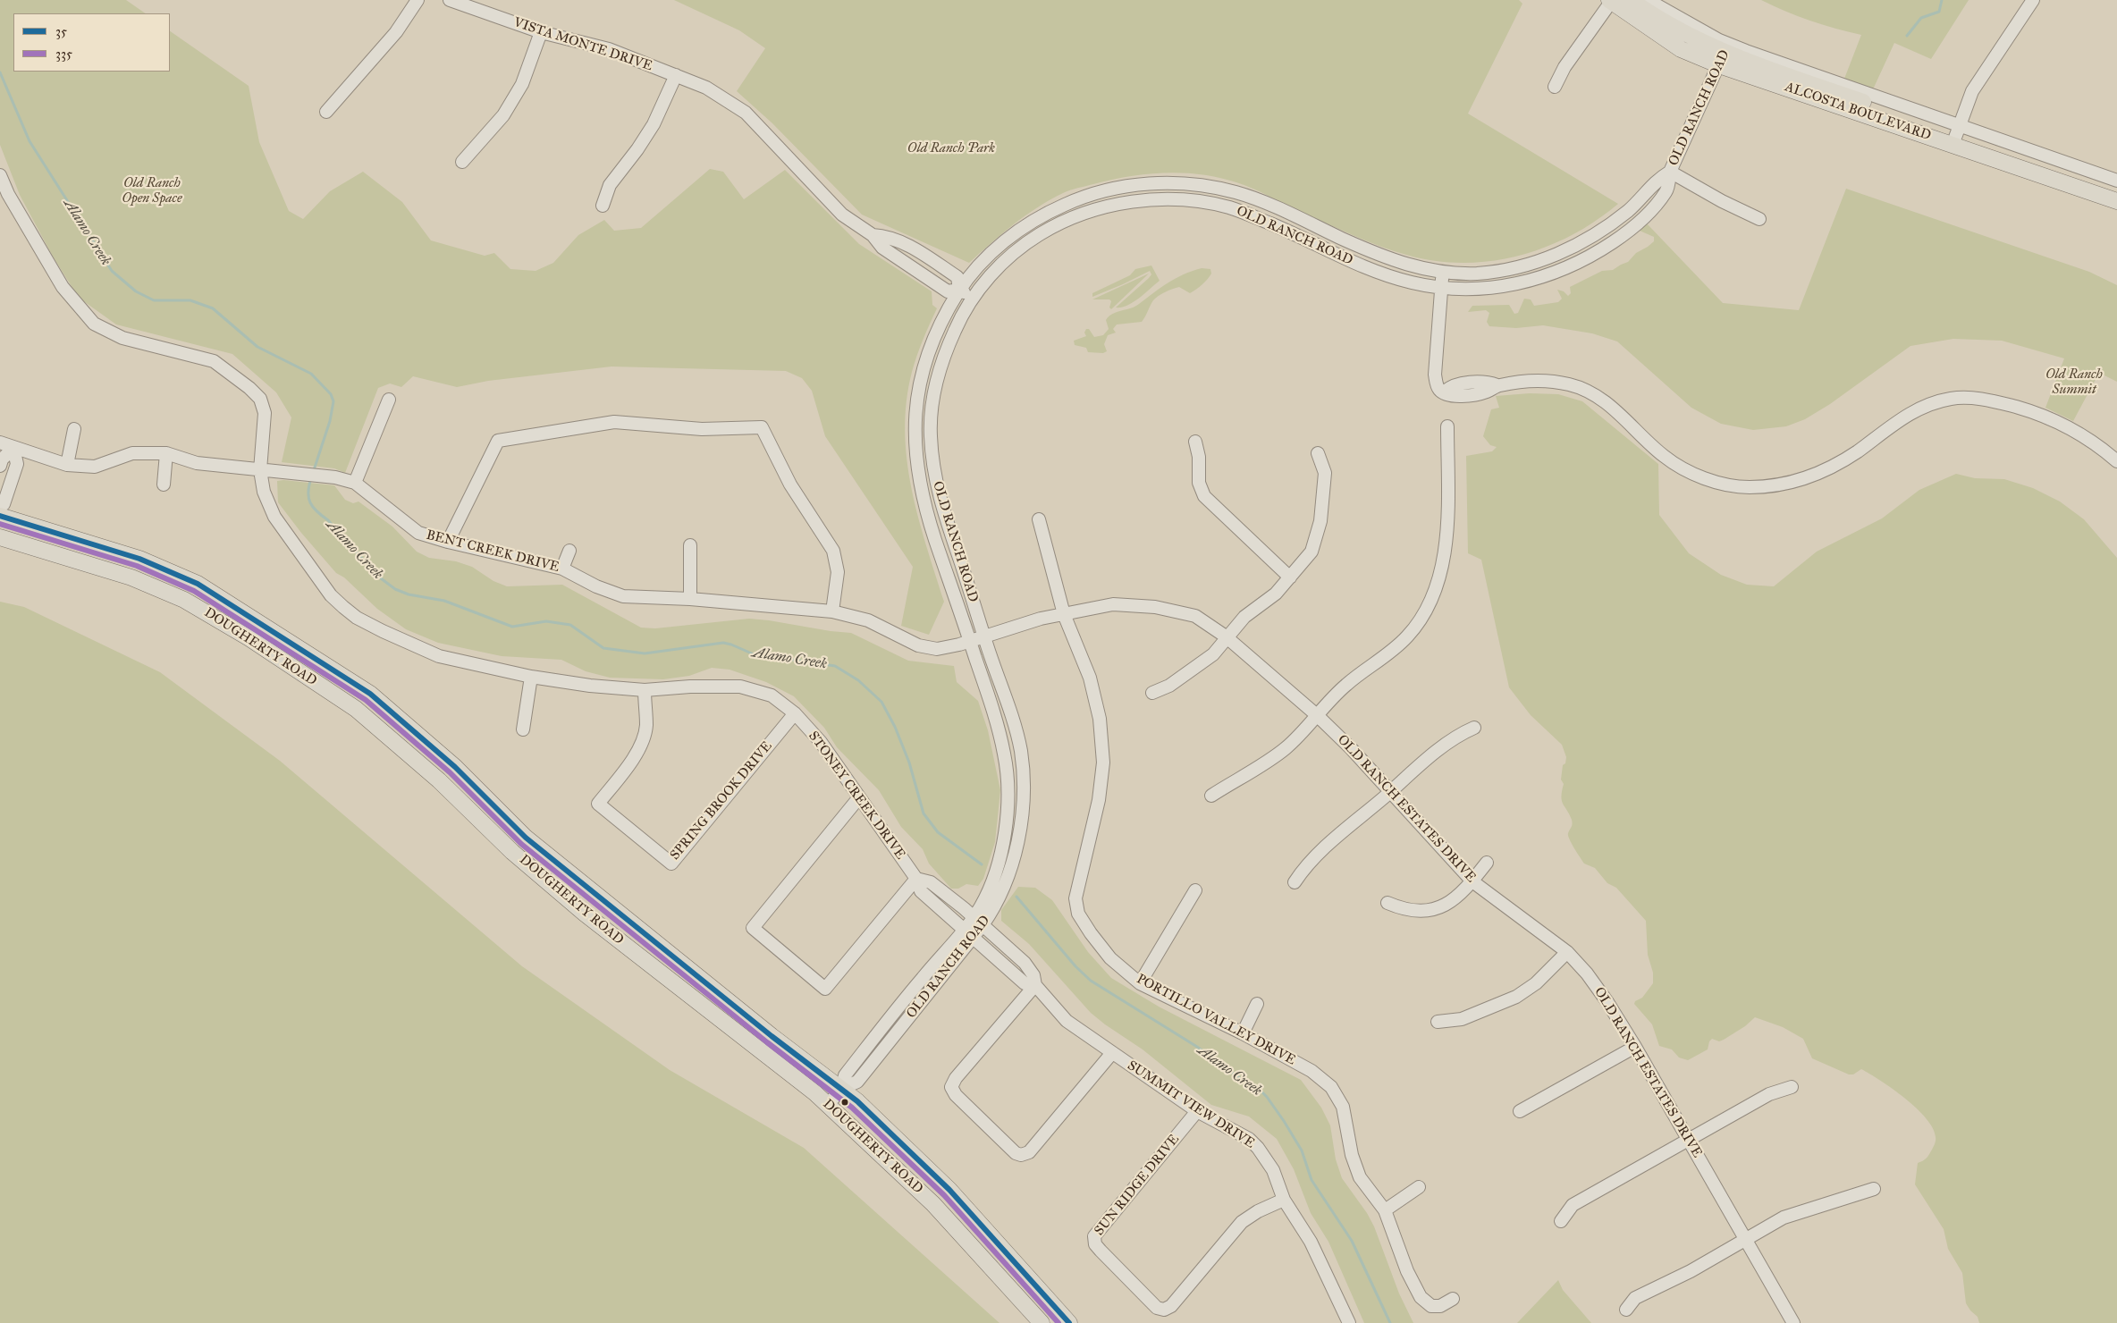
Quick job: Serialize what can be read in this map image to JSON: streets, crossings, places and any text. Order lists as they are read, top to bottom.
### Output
{
  "streets": {
    "main road": ["ALCOSTA BOULEVARD", "DOUGHERTY ROAD"],
    "street": [
      "VISTA MONTE DRIVE",
      "OLD RANCH ROAD",
      "BENT CREEK DRIVE",
      "STONEY CREEK DRIVE",
      "SPRING BROOK DRIVE",
      "OLD RANCH ESTATES DRIVE",
      "PORTILLO VALLEY DRIVE",
      "SUMMIT VIEW DRIVE",
      "SUN RIDGE DRIVE"
    ]
  },
  "crossings": [
    ["VISTA MONTE DRIVE", "OLD RANCH ROAD"],
    ["OLD RANCH ROAD", "ALCOSTA BOULEVARD"],
    ["OLD RANCH ROAD", "BENT CREEK DRIVE"],
    ["OLD RANCH ROAD", "DOUGHERTY ROAD"],
    ["OLD RANCH ROAD", "STONEY CREEK DRIVE"],
    ["OLD RANCH ROAD", "OLD RANCH ESTATES DRIVE"],
    ["OLD RANCH ROAD", "SUMMIT VIEW DRIVE"],
    ["BENT CREEK DRIVE", "STONEY CREEK DRIVE"],
    ["BENT CREEK DRIVE", "OLD RANCH ESTATES DRIVE"],
    ["STONEY CREEK DRIVE", "SPRING BROOK DRIVE"],
    ["STONEY CREEK DRIVE", "SUMMIT VIEW DRIVE"],
    ["OLD RANCH ESTATES DRIVE", "PORTILLO VALLEY DRIVE"],
    ["SUMMIT VIEW DRIVE", "SUN RIDGE DRIVE"]
  ],
  "water": ["Alamo Creek"],
  "parks": ["Old Ranch Park", "Old Ranch Open Space", "Old Ranch Summit"],
  "lines": ["transit line 35", "transit line 335"],
  "legend": ["35", "335"]
}
